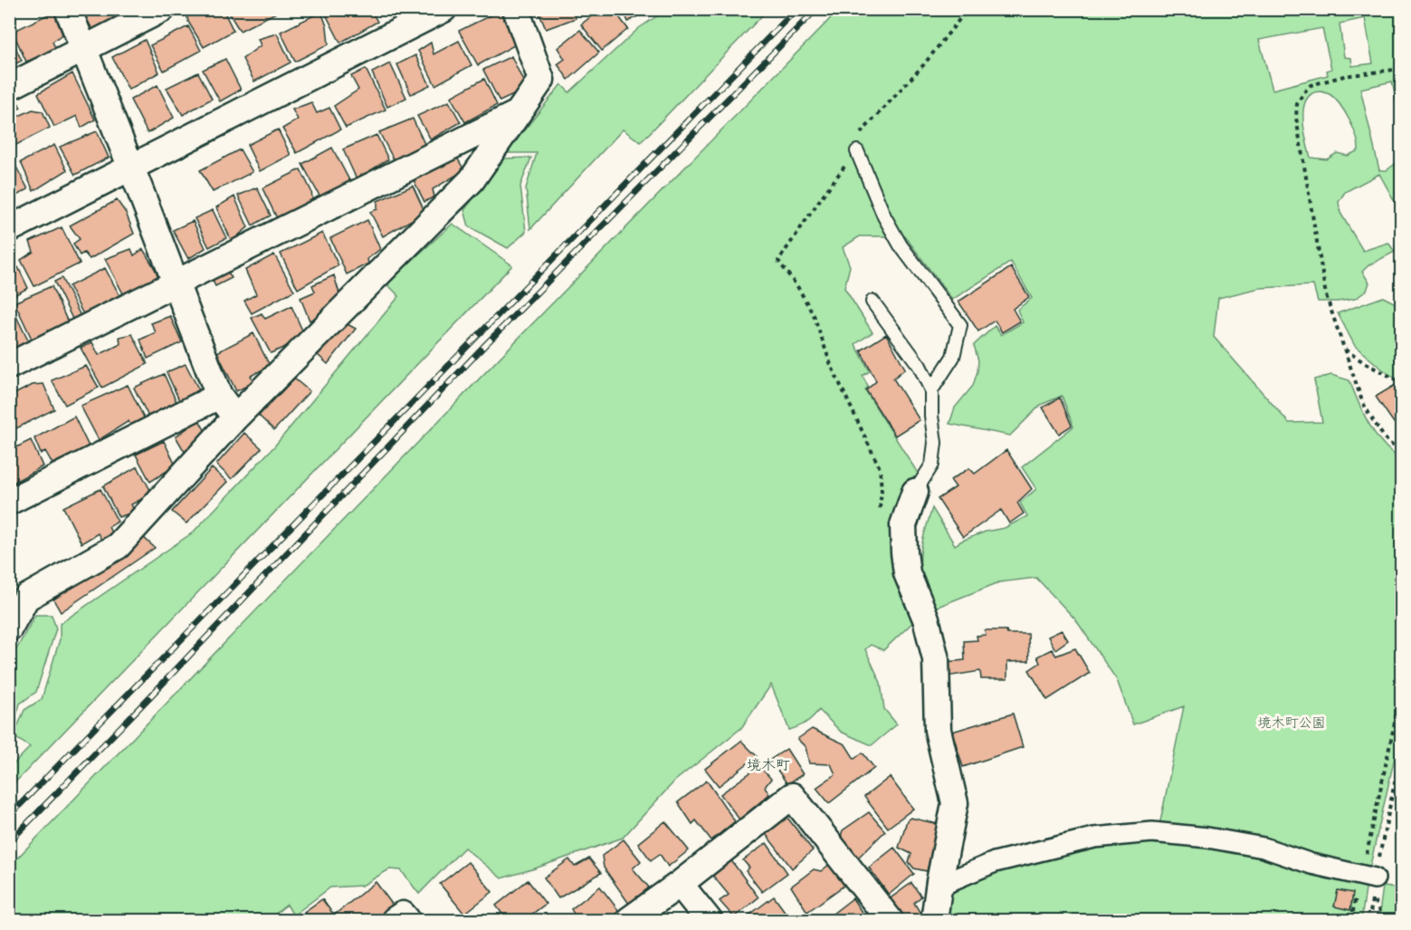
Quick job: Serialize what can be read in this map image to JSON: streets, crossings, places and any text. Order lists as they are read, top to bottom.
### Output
{
  "districts": ["境木町"],
  "parks": ["境木町公園"]
}
